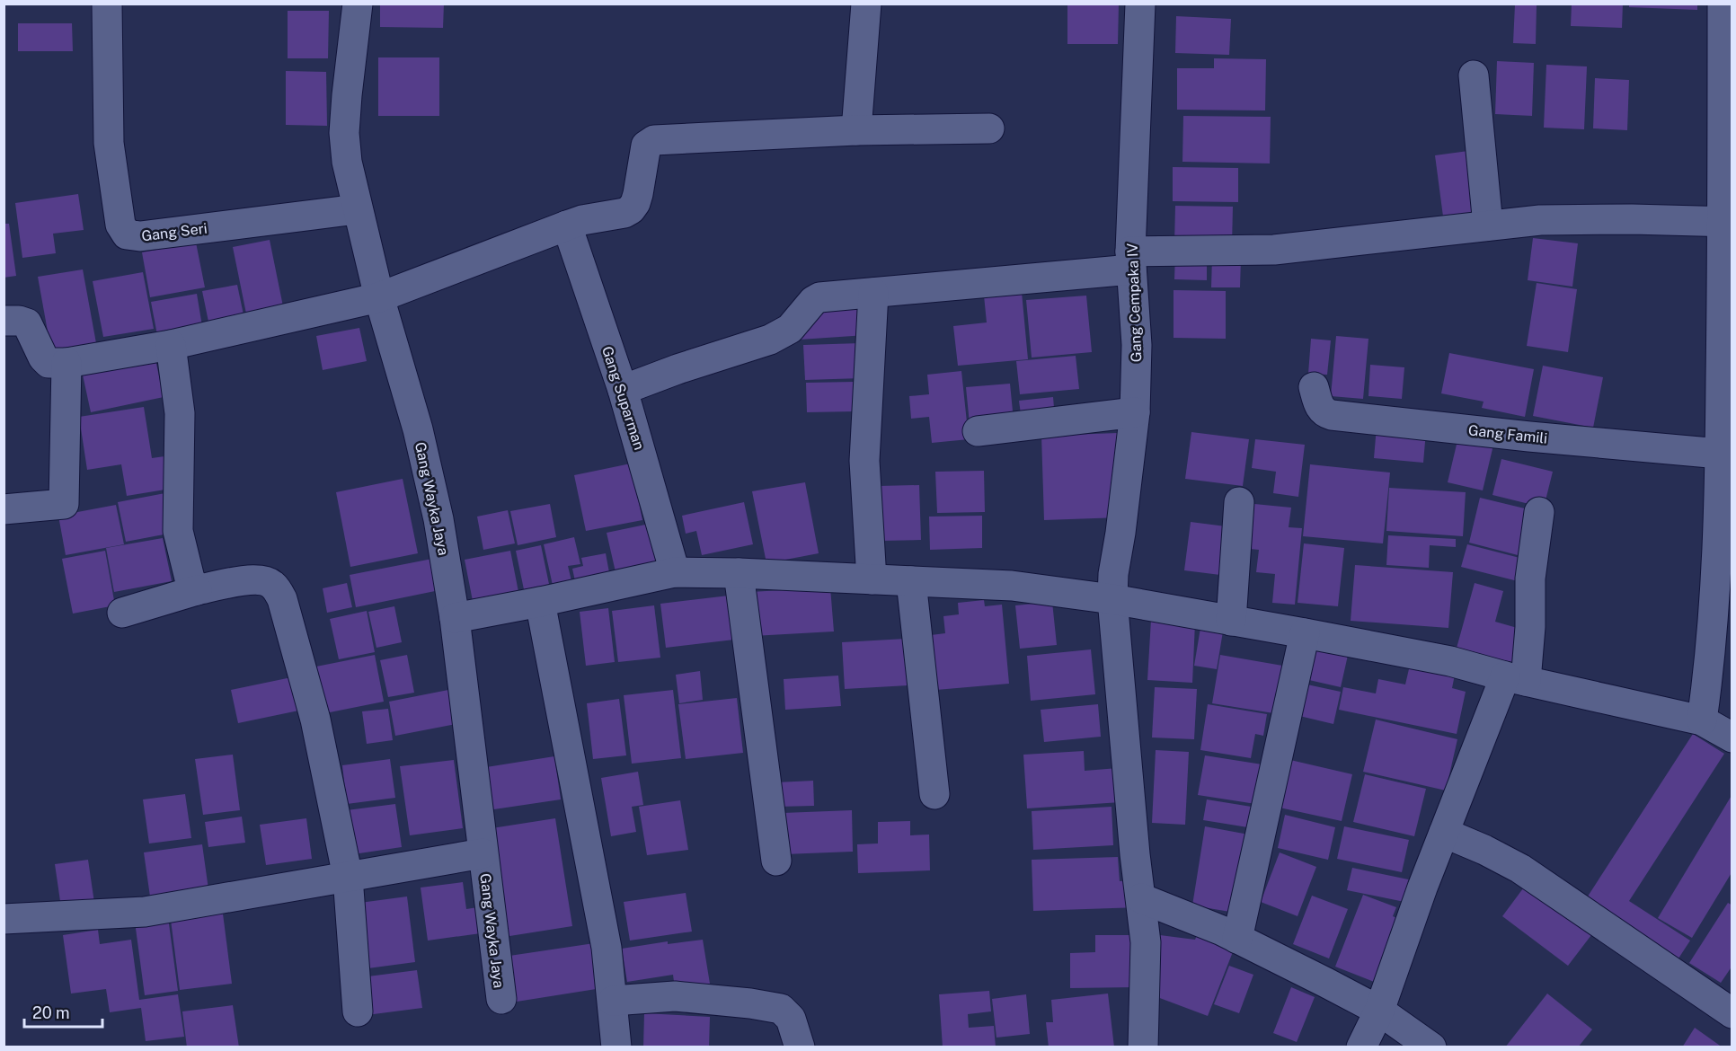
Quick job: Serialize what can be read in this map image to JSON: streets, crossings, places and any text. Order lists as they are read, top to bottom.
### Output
{
  "streets": {
    "street": [
      "Gang Seri",
      "Gang Cempaka IV",
      "Gang Suparman",
      "Gang Famili",
      "Gang Wayka Jaya"
    ]
  },
  "crossings": [
    ["Gang Seri", "Gang Wayka Jaya"]
  ],
  "scale_bar": "20 m"
}
